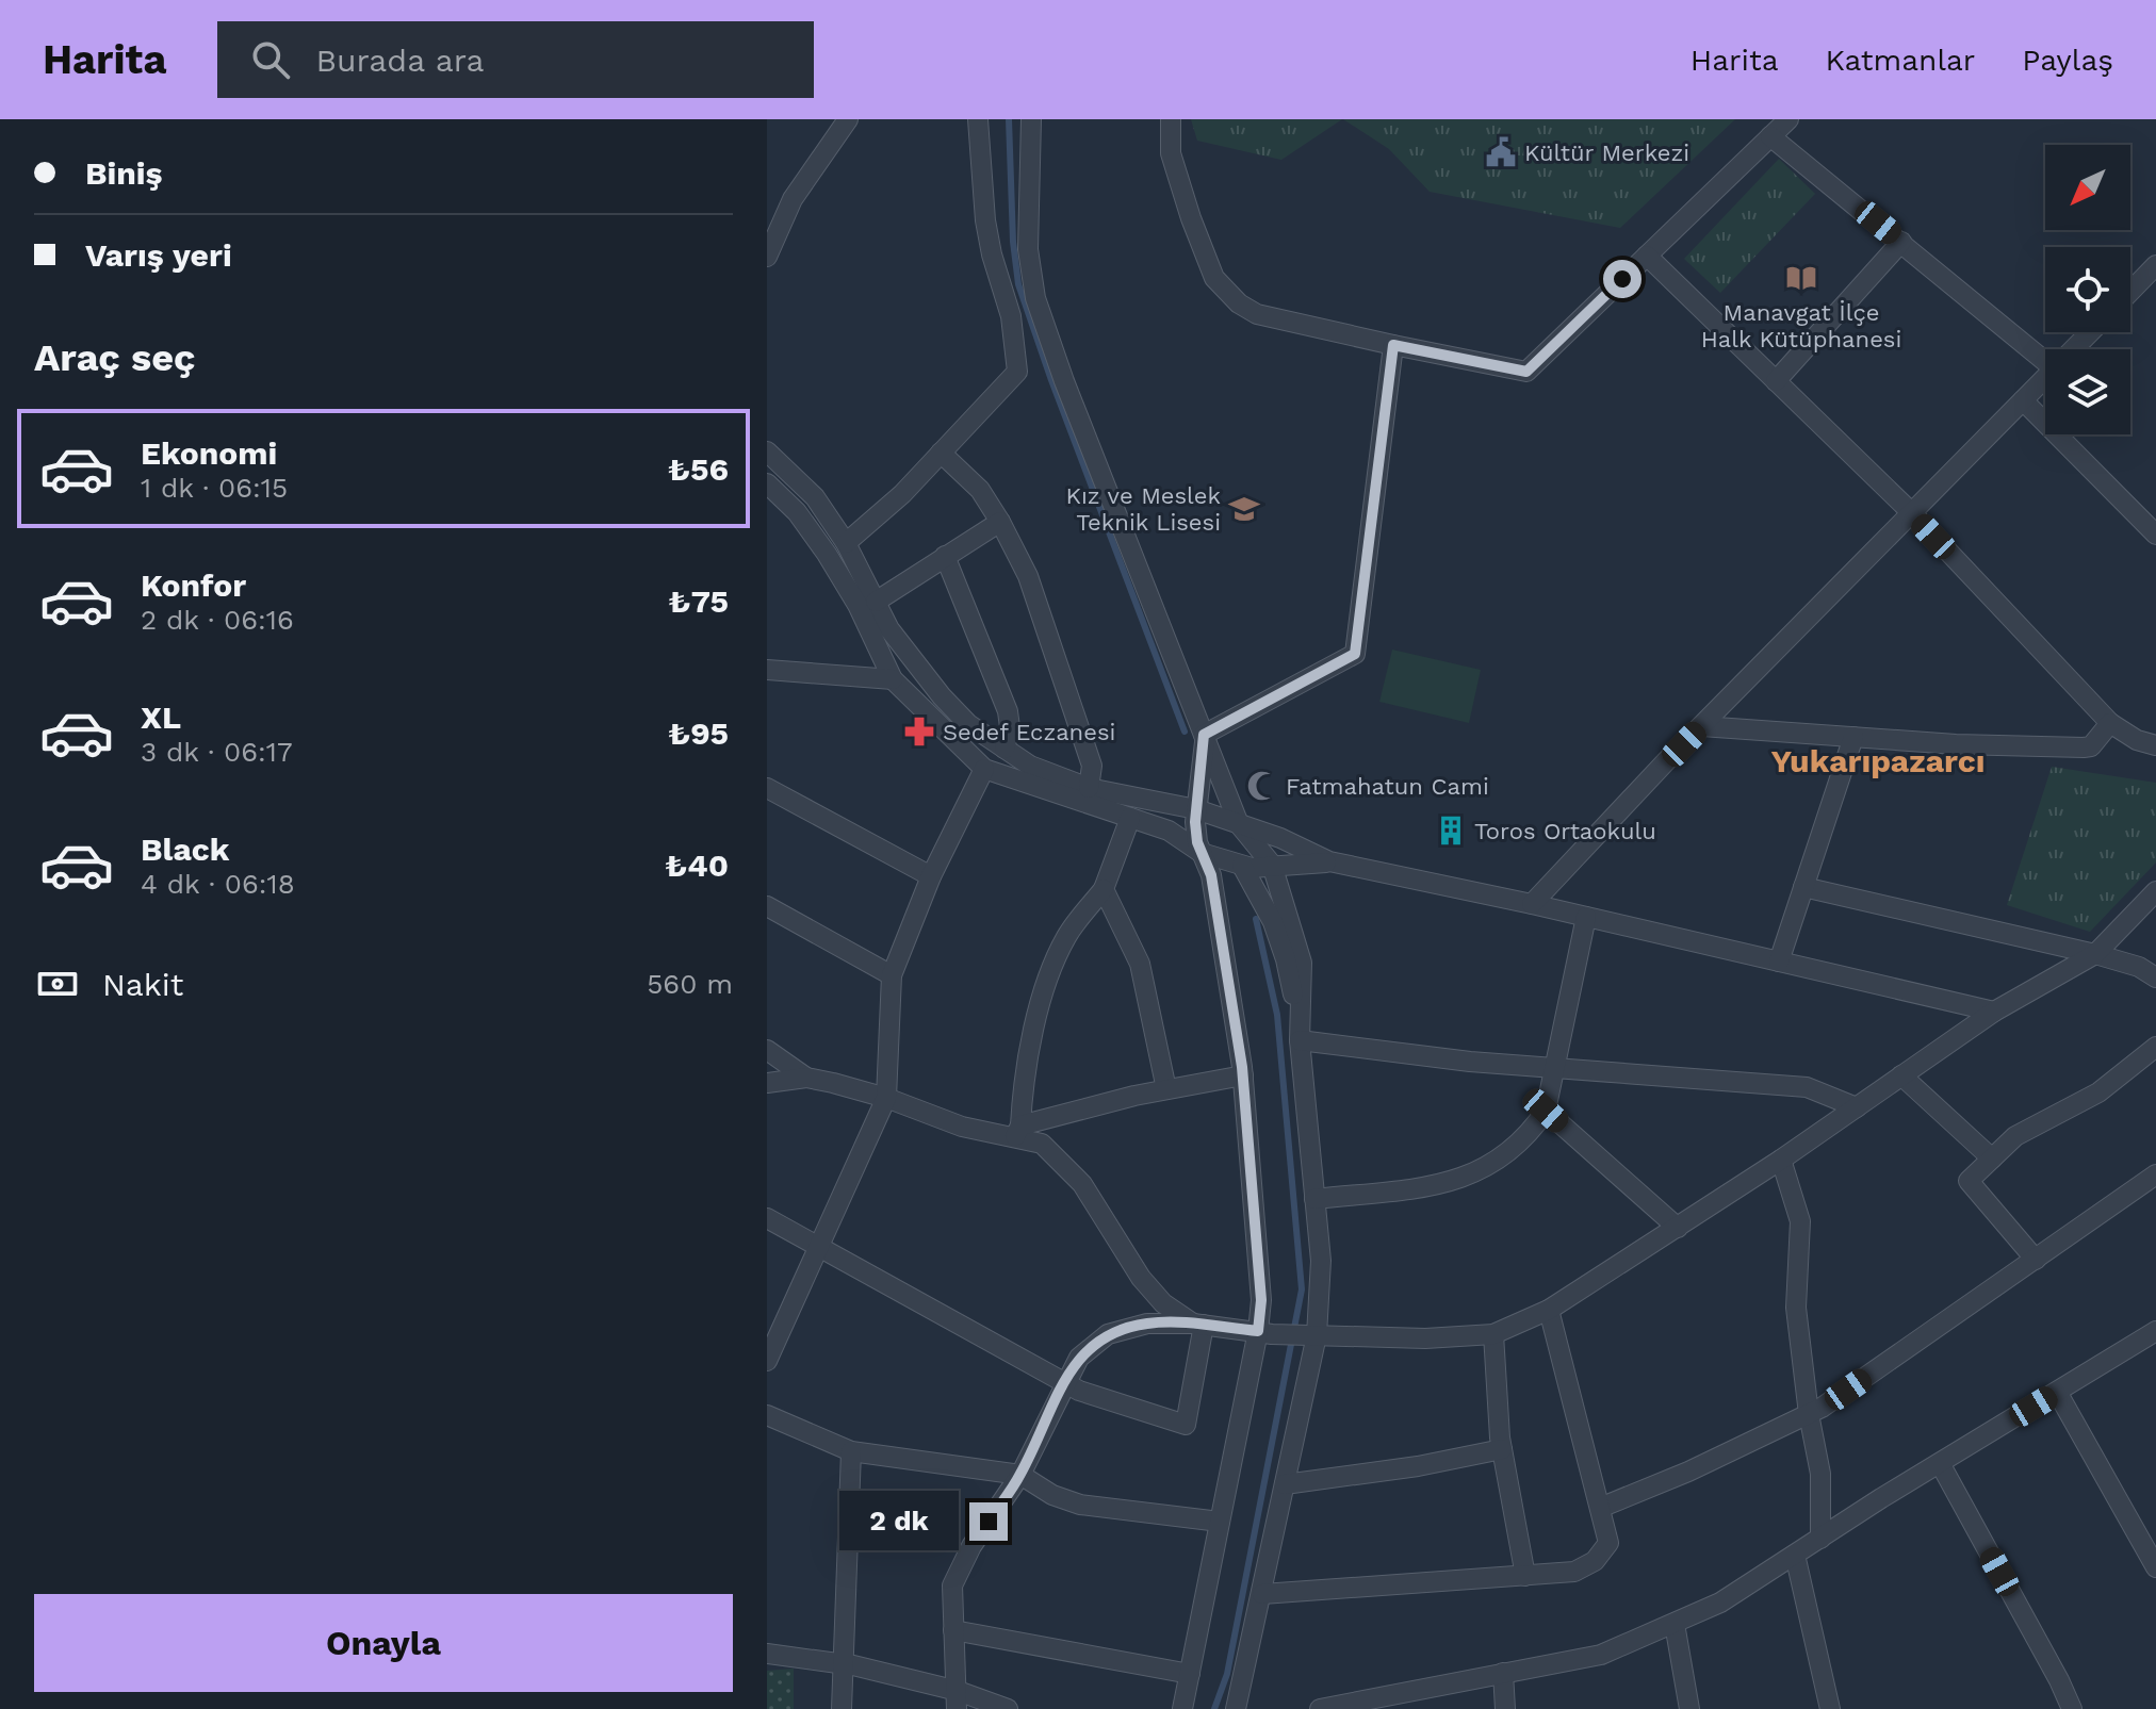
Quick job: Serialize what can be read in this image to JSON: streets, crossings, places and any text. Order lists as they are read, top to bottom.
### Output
{
  "districts": ["Yukarıpazarcı"],
  "places": {
    "public building": ["Kültür Merkezi"],
    "library": ["Manavgat İlçe Halk Kütüphanesi"],
    "school or university": ["Kız ve Meslek Teknik Lisesi"],
    "pharmacy": ["Sedef Eczanesi"],
    "mosque": ["Fatmahatun Cami"],
    "building": ["Toros Ortaokulu"]
  },
  "north": "bottom left",
  "page": {
    "header": "Harita",
    "search": "Burada ara",
    "nav": ["Harita", "Katmanlar", "Paylaş"],
    "banner": ["Biniş", "Varış yeri"],
    "heading": "Araç seç",
    "list": [
      {
        "name": "Ekonomi",
        "note": "1 dk · 06:15",
        "value": "₺56"
      },
      {
        "name": "Konfor",
        "note": "2 dk · 06:16",
        "value": "₺75"
      },
      {
        "name": "XL",
        "note": "3 dk · 06:17",
        "value": "₺95"
      },
      {
        "name": "Black",
        "note": "4 dk · 06:18",
        "value": "₺40"
      }
    ],
    "pay": ["Nakit", "560 m"],
    "bubble": "2 dk",
    "buttons": "Onayla"
  }
}
